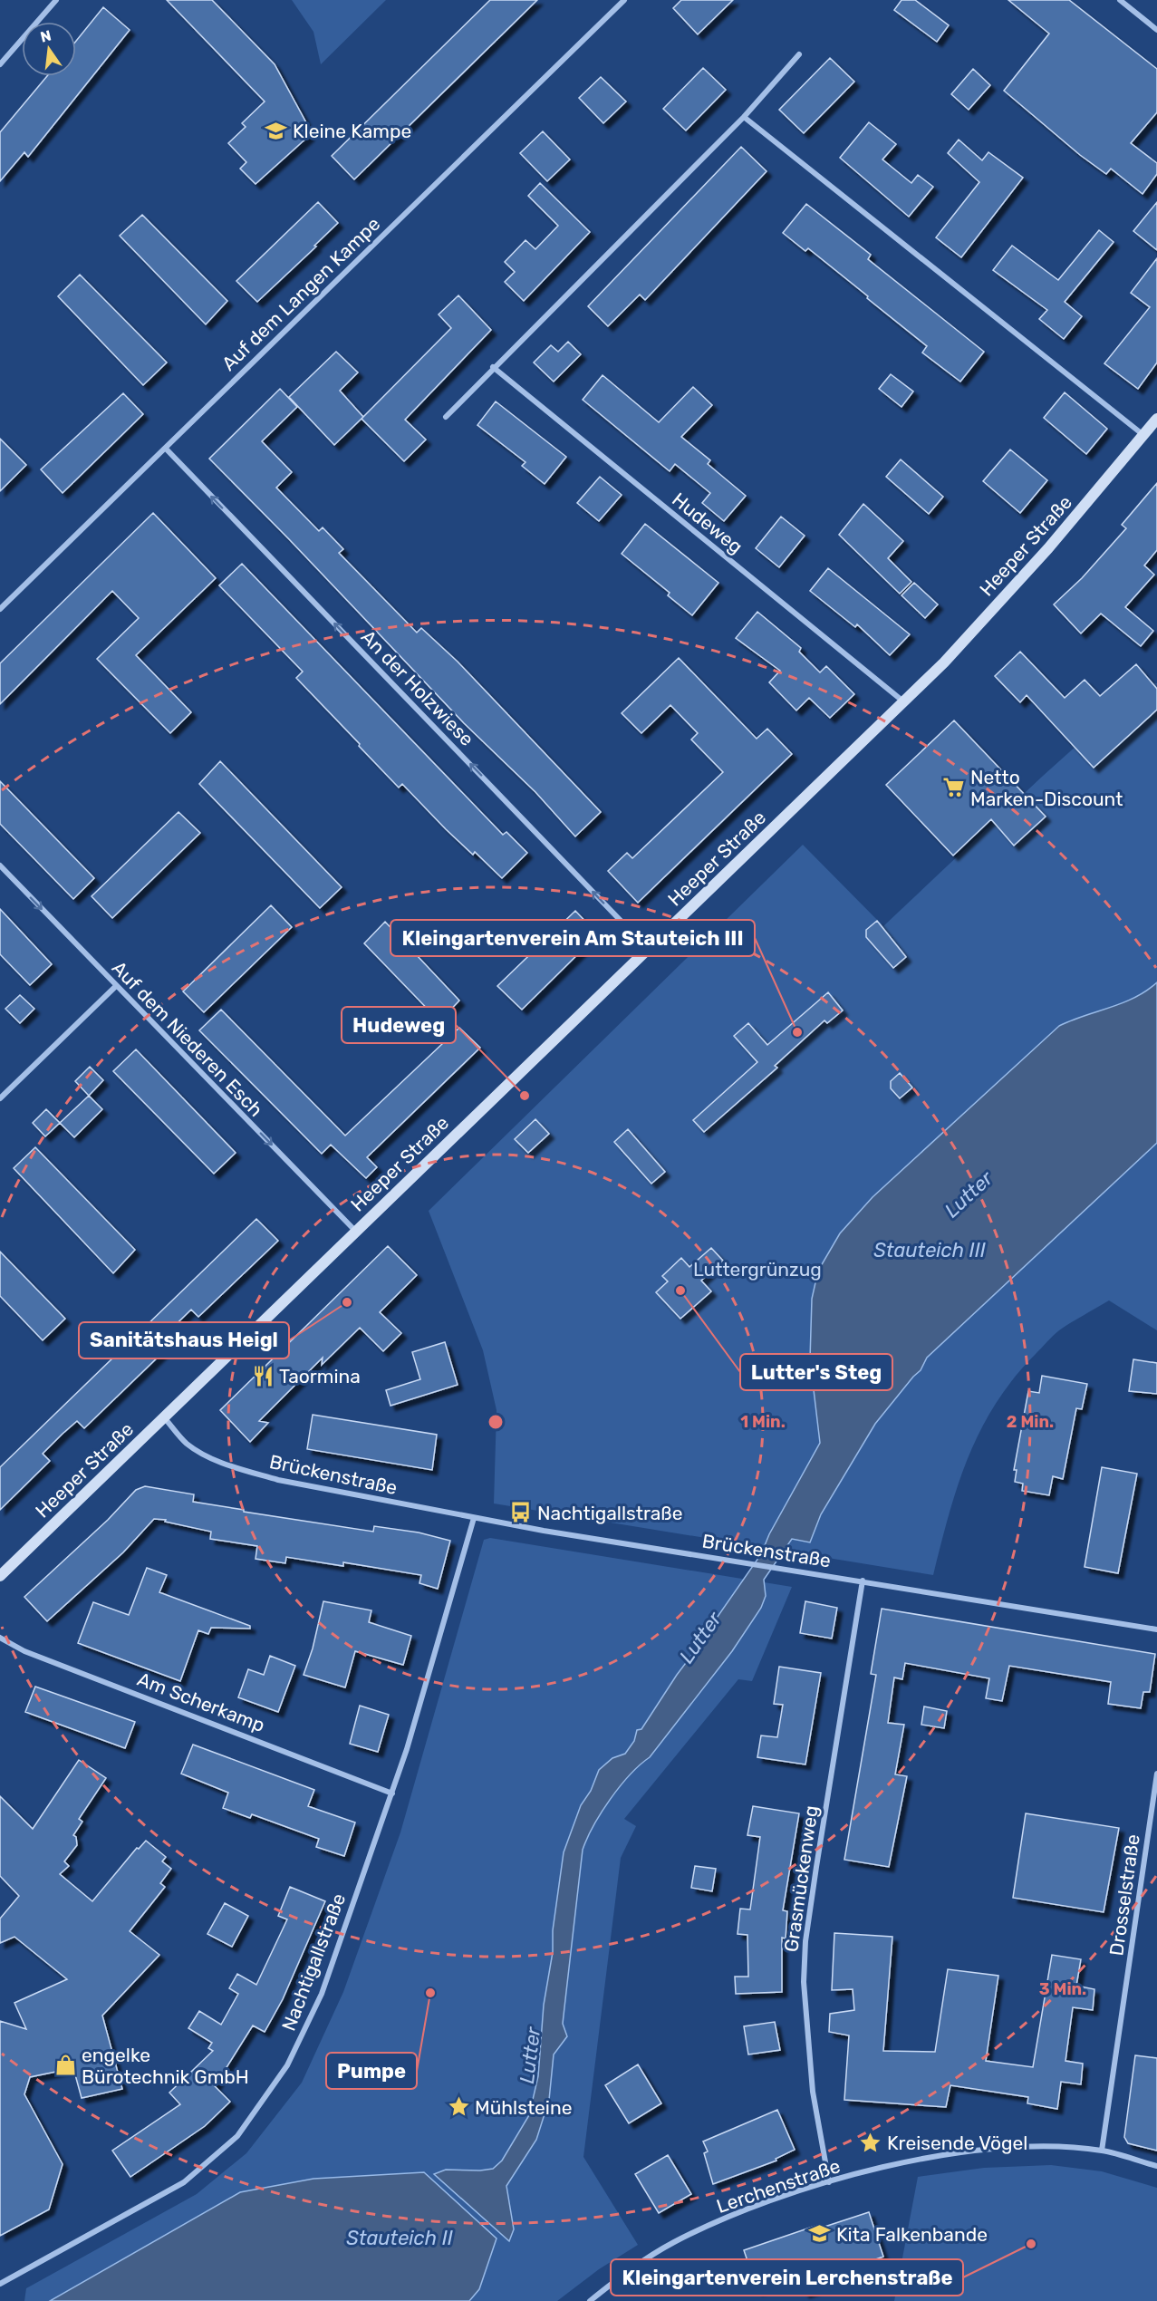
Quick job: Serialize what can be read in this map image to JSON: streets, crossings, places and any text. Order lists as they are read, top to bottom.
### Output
{
  "streets": {
    "main road": ["Heeper Straße"],
    "street": [
      "Auf dem Langen Kampe",
      "Hudeweg",
      "An der Holzwiese",
      "Auf dem Niederen Esch",
      "Brückenstraße",
      "Am Scherkamp",
      "Grasmückenweg",
      "Drosselstraße",
      "Nachtigallstraße",
      "Lerchenstraße"
    ]
  },
  "crossings": [
    ["Auf dem Langen Kampe", "An der Holzwiese"],
    ["Hudeweg", "Heeper Straße"],
    ["Heeper Straße", "An der Holzwiese"],
    ["Heeper Straße", "Auf dem Niederen Esch"],
    ["Heeper Straße", "Brückenstraße"],
    ["Brückenstraße", "Grasmückenweg"],
    ["Brückenstraße", "Nachtigallstraße"],
    ["Am Scherkamp", "Nachtigallstraße"],
    ["Grasmückenweg", "Lerchenstraße"],
    ["Drosselstraße", "Lerchenstraße"]
  ],
  "one_way": ["An der Holzwiese", "Auf dem Niederen Esch"],
  "water": ["Lutter", "Stauteich III", "Stauteich II"],
  "parks": ["Luttergrünzug"],
  "places": {
    "school or university": ["Kleine Kampe", "Kita Falkenbande"],
    "supermarket": ["Netto Marken-Discount"],
    "other": [
      "Kleingartenverein Am Stauteich III",
      "Hudeweg",
      "Lutter's Steg",
      "Sanitätshaus Heigl",
      "Pumpe",
      "Kleingartenverein Lerchenstraße"
    ],
    "restaurant": ["Taormina"],
    "bus stop": ["Nachtigallstraße"],
    "shop": ["engelke Bürotechnik GmbH"],
    "place": ["Mühlsteine", "Kreisende Vögel"]
  },
  "north": "top",
  "rings": ["1 Min.", "2 Min.", "3 Min."]
}
